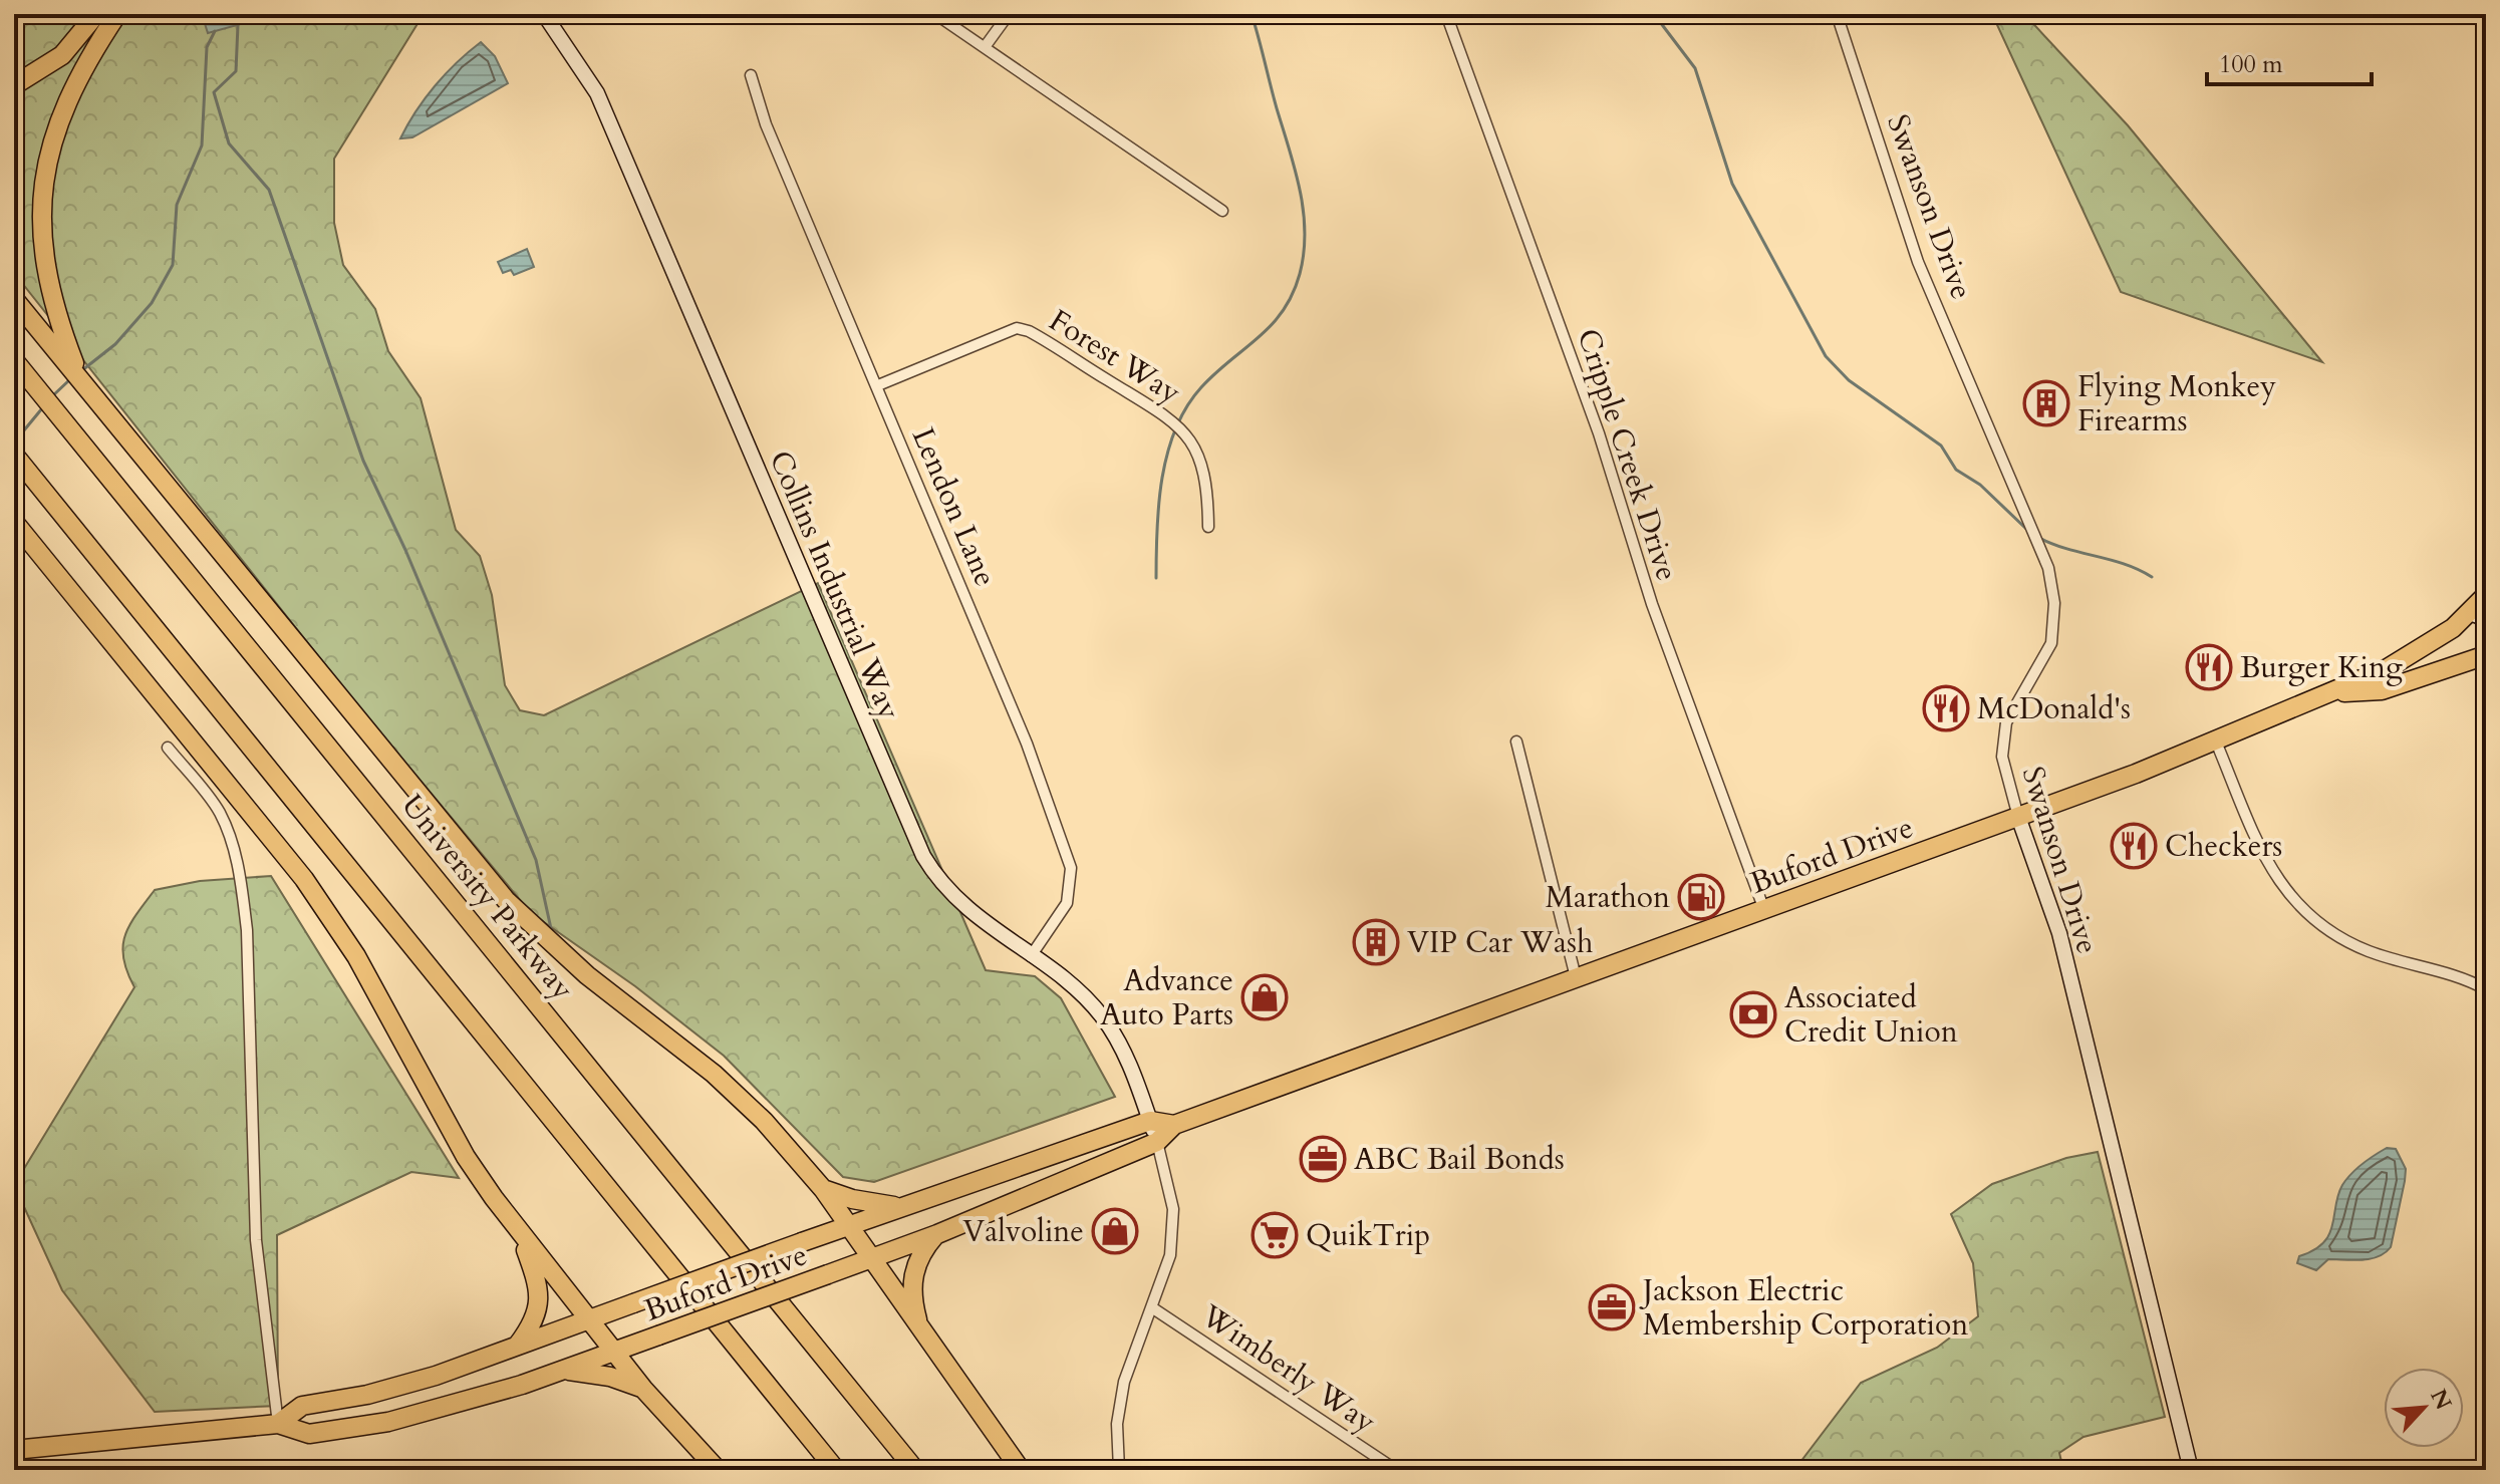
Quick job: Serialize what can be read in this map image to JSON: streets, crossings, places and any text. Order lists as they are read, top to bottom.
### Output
{
  "streets": {
    "highway": ["Buford Drive", "University Parkway"],
    "street": [
      "Swanson Drive",
      "Forest Way",
      "Cripple Creek Drive",
      "Lendon Lane",
      "Collins Industrial Way",
      "Wimberly Way"
    ]
  },
  "crossings": [
    ["Swanson Drive", "Buford Drive"],
    ["Forest Way", "Lendon Lane"],
    ["Cripple Creek Drive", "Buford Drive"],
    ["Lendon Lane", "Collins Industrial Way"],
    ["Collins Industrial Way", "Buford Drive"]
  ],
  "places": {
    "building": ["Flying Monkey Firearms", "VIP Car Wash"],
    "restaurant": ["Burger King", "McDonald's", "Checkers"],
    "fuel station": ["Marathon"],
    "shop": ["Advance Auto Parts", "Valvoline"],
    "bank": ["Associated Credit Union"],
    "office": ["ABC Bail Bonds", "Jackson Electric Membership Corporation"],
    "supermarket": ["QuikTrip"]
  },
  "scale_bar": "100 m",
  "north": "top right"
}
